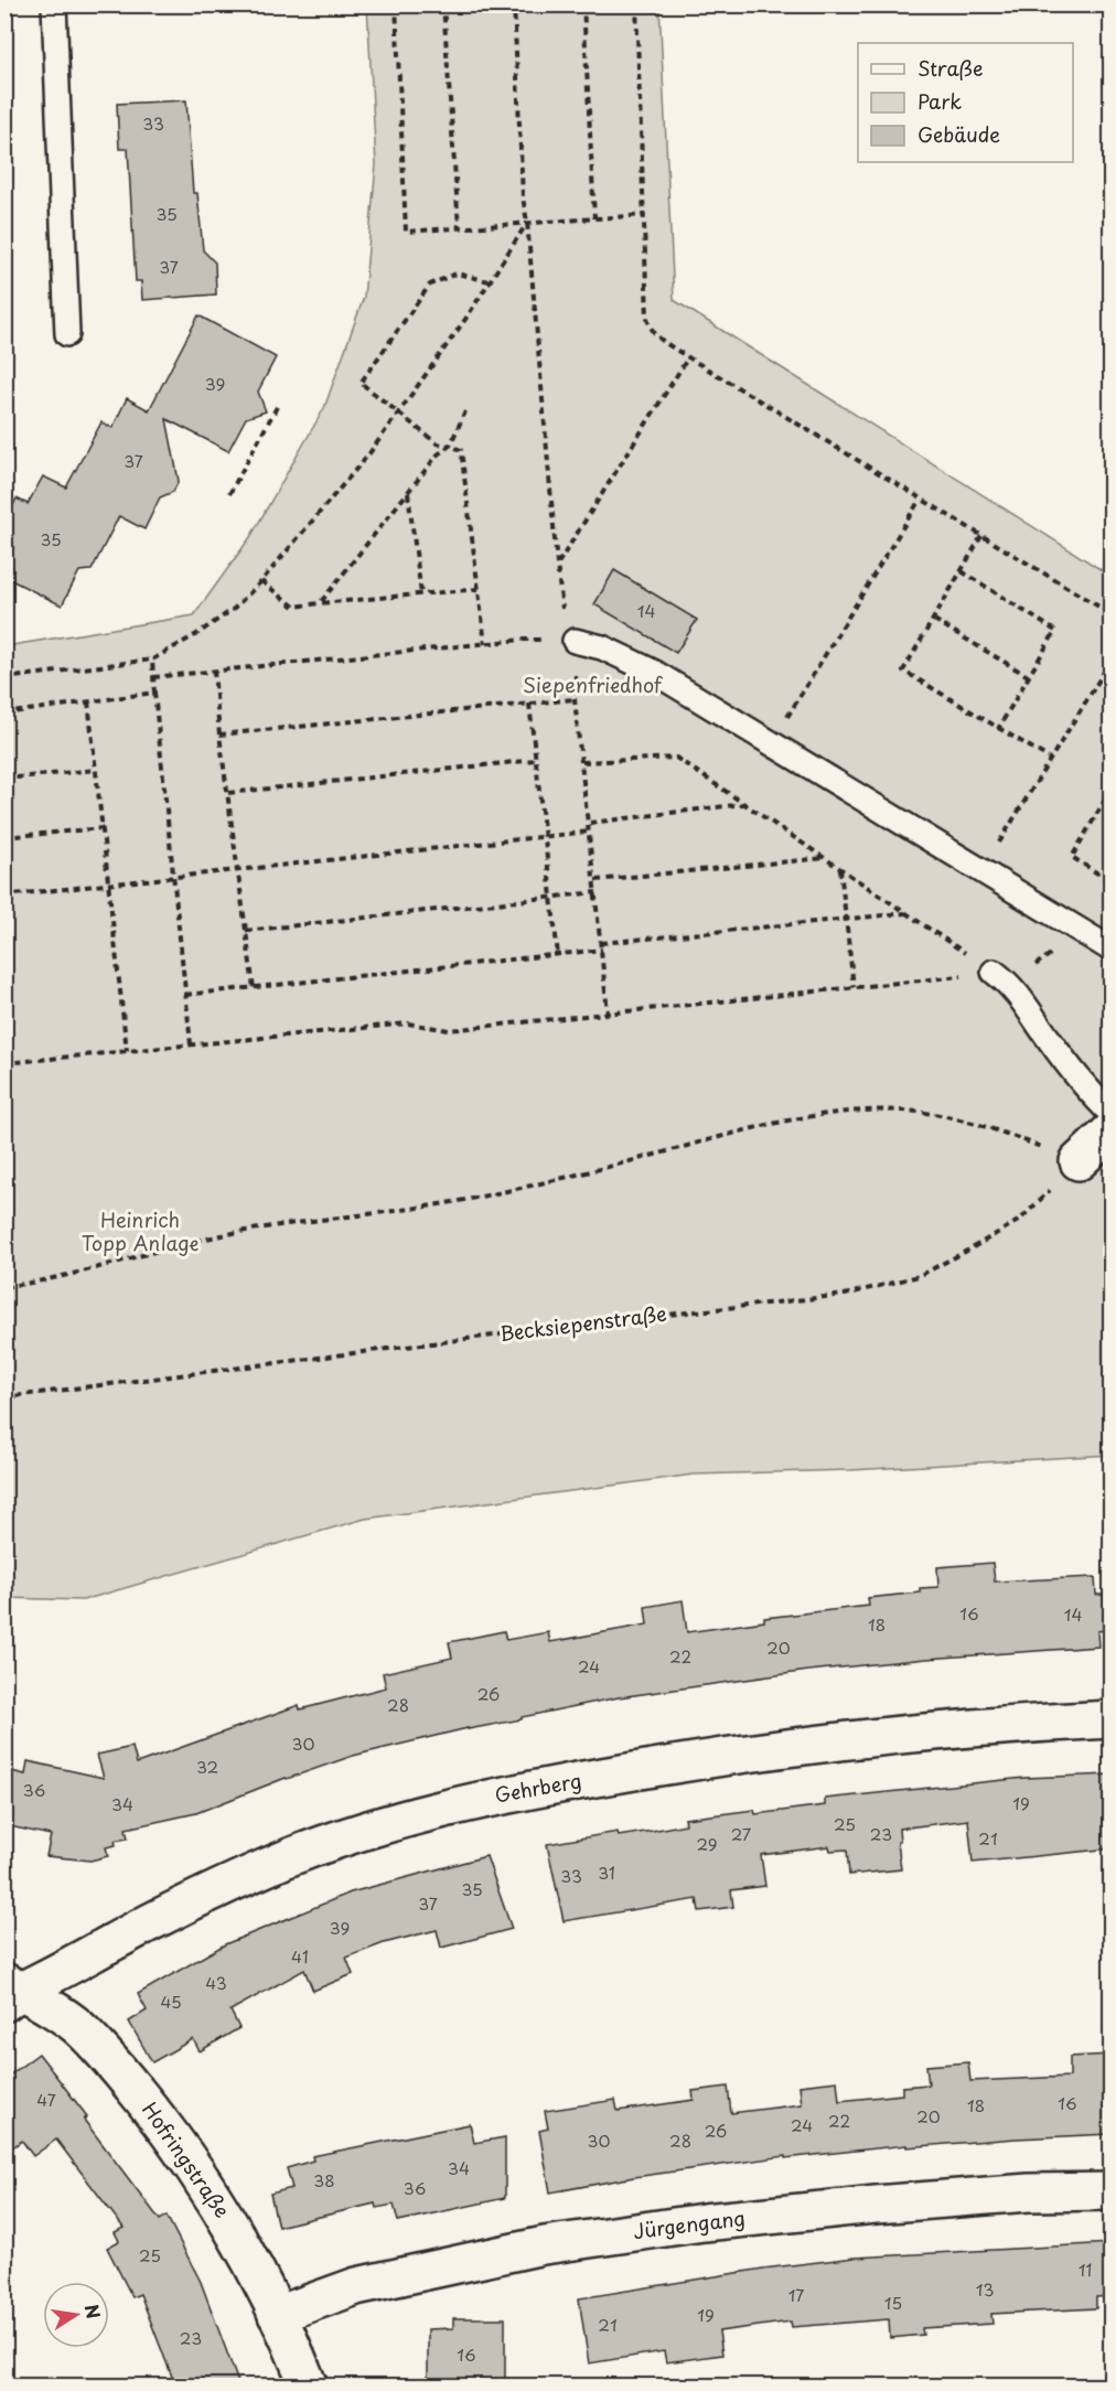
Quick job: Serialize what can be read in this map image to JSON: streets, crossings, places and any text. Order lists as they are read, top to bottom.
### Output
{
  "streets": {
    "street": ["Gehrberg", "Hofringstraße", "Jürgengang"],
    "path": ["Becksiepenstraße"]
  },
  "crossings": [
    ["Gehrberg", "Hofringstraße"],
    ["Hofringstraße", "Jürgengang"]
  ],
  "parks": ["Siepenfriedhof", "Heinrich Topp Anlage"],
  "house_numbers": [
    "33",
    "35",
    "37",
    "39",
    "37",
    "35",
    "14",
    "16",
    "14",
    "18",
    "20",
    "22",
    "24",
    "26",
    "28",
    "30",
    "32",
    "36",
    "19",
    "34",
    "25",
    "27",
    "23",
    "21",
    "29",
    "31",
    "33",
    "35",
    "37",
    "39",
    "41",
    "43",
    "45",
    "47",
    "16",
    "18",
    "20",
    "22",
    "24",
    "26",
    "30",
    "28",
    "34",
    "38",
    "36",
    "25",
    "11",
    "13",
    "17",
    "15",
    "19",
    "21",
    "23",
    "16"
  ],
  "legend": ["Straße", "Park", "Gebäude"],
  "north": "right"
}
